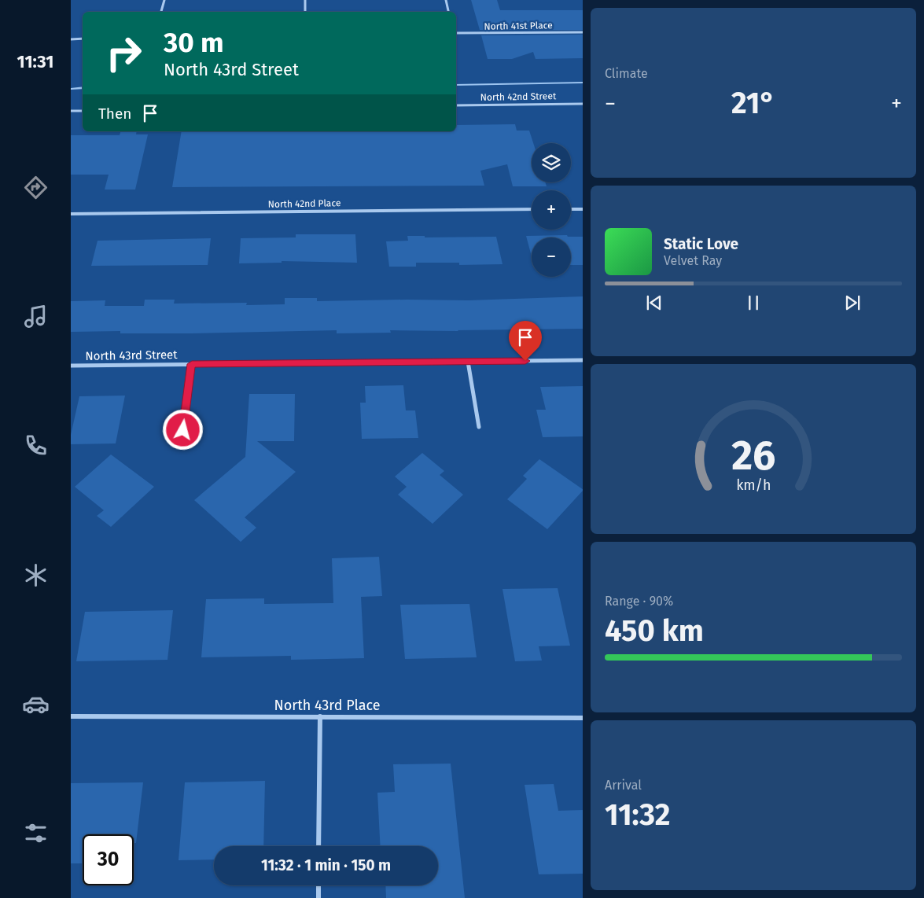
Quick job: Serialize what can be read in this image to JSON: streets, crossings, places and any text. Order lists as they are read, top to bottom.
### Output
{
  "streets": {
    "street": [
      "North 41st Place",
      "North 42nd Street",
      "North 42nd Place",
      "North 43rd Street",
      "North 43rd Place"
    ]
  },
  "page": {
    "tabs": "11:31",
    "tile": [
      "Climate",
      ["Range · 90%", "450 km"],
      ["Arrival", "11:32"]
    ],
    "turn": ["30 m", "North 43rd Street"],
    "heat": ["−", "21°", "+"],
    "then": "Then",
    "map_buttons": ["+", "−"],
    "song": ["Static Love", "Velvet Ray"],
    "limit": "30",
    "trip": "11:32 · 1 min · 150 m",
    "gauge": ["26", "km/h"]
  }
}
